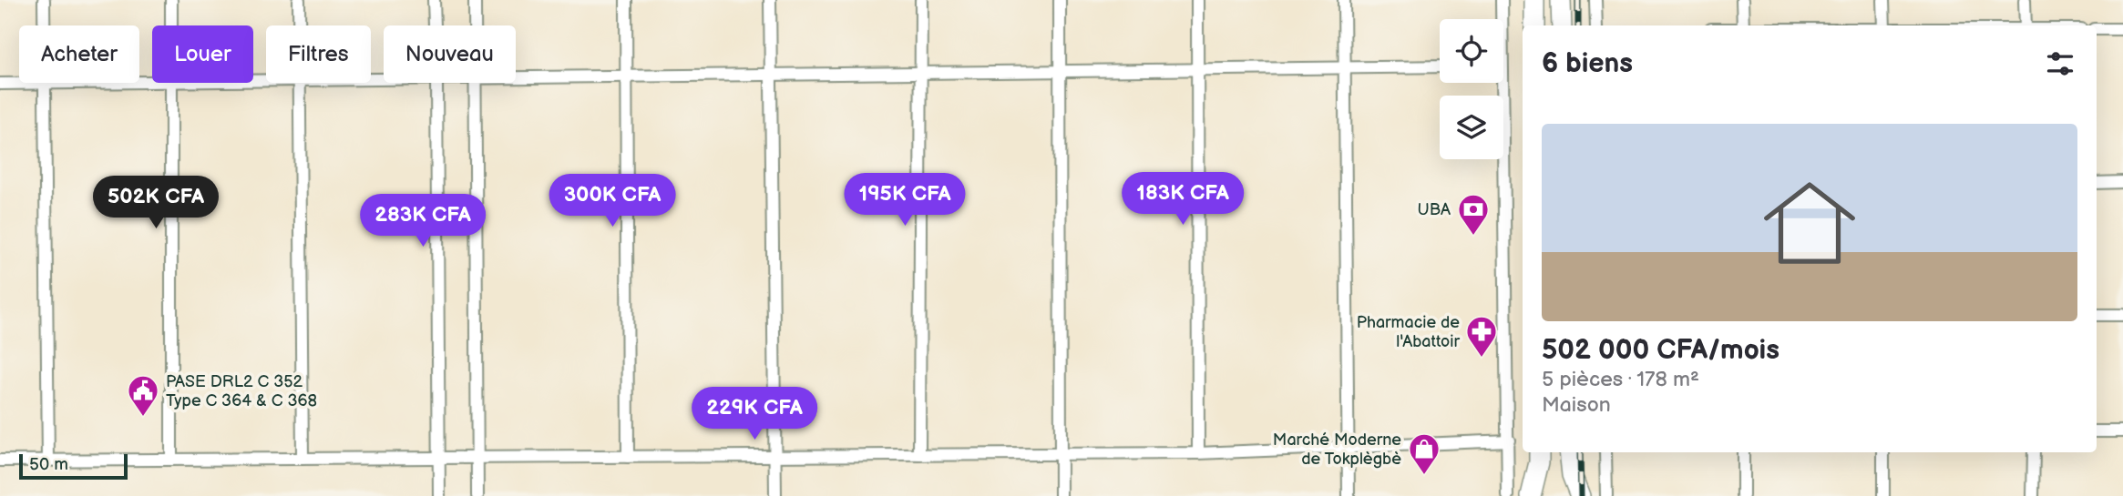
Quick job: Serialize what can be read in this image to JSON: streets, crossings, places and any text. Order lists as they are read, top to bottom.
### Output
{
  "places": {
    "bank": ["UBA"],
    "pharmacy": ["Pharmacie de l'Abattoir"],
    "public building": ["PASE DRL2 C 352 Type C 364 & C 368"],
    "shop": ["Marché Moderne de Tokplègbè"]
  },
  "scale_bar": "50 m",
  "page": {
    "chip": [
      "Acheter",
      "Louer",
      "Filtres",
      "Nouveau"
    ],
    "heading": "6 biens",
    "list": [
      {
        "name": "502 000 CFA/mois",
        "note": "5 pièces · 178 m² · Maison"
      }
    ],
    "price": [
      "183K CFA",
      "195K CFA",
      "300K CFA",
      "502K CFA",
      "283K CFA",
      "229K CFA"
    ],
    "scale": "50 m"
  }
}
